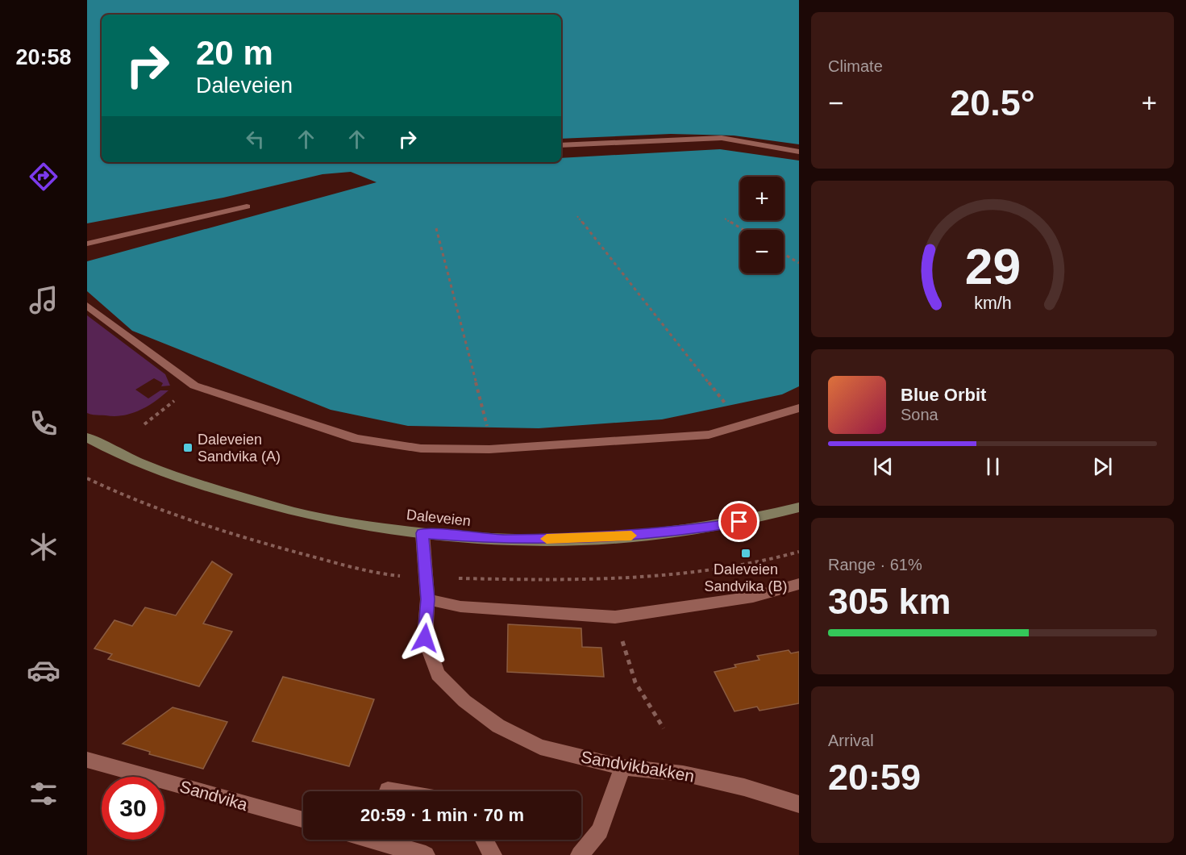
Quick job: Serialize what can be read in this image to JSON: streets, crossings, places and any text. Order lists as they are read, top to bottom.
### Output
{
  "streets": {
    "main road": ["Daleveien"],
    "street": ["Sandvikbakken", "Sandvika"]
  },
  "crossings": [
    ["Daleveien", "Sandvikbakken"]
  ],
  "places": {
    "transit": ["Daleveien Sandvika (A)", "Daleveien Sandvika (B)"]
  },
  "page": {
    "tabs": "20:58",
    "tile": [
      "Climate",
      ["Range · 61%", "305 km"],
      ["Arrival", "20:59"]
    ],
    "turn": ["20 m", "Daleveien"],
    "heat": ["−", "20.5°", "+"],
    "map_buttons": ["+", "−"],
    "song": ["Blue Orbit", "Sona"],
    "limit": "30",
    "trip": "20:59 · 1 min · 70 m",
    "gauge": ["29", "km/h"]
  }
}
